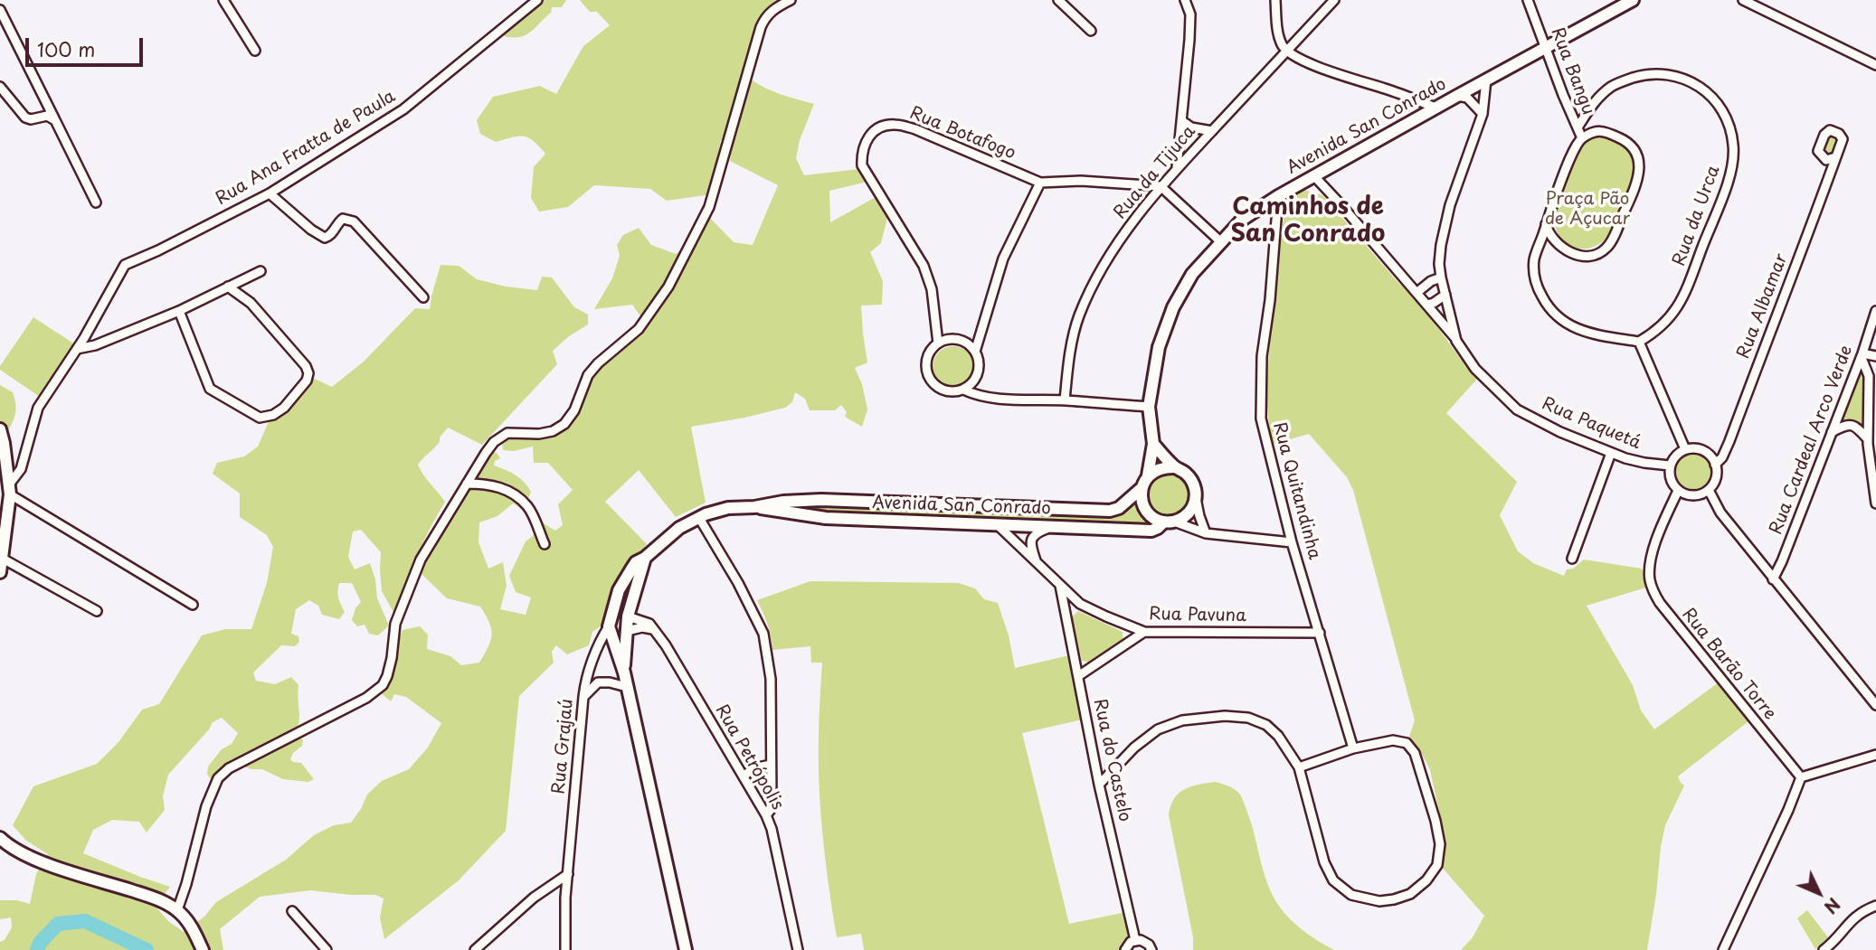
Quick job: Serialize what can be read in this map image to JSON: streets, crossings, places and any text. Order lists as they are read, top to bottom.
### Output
{
  "streets": {
    "street": [
      "Rua Bangu",
      "Avenida San Conrado",
      "Rua Botafogo",
      "Rua Ana Fratta de Paula",
      "Rua da Tijuca",
      "Rua da Urca",
      "Rua Albamar",
      "Rua Paquetá",
      "Rua Cardeal Arco Verde",
      "Rua Quitandinha",
      "Rua Pavuna",
      "Rua Barão Torre",
      "Rua Grajaú",
      "Rua Petrópolis",
      "Rua do Castelo"
    ]
  },
  "crossings": [
    ["Rua Bangu", "Avenida San Conrado"],
    ["Rua Bangu", "Rua da Urca"],
    ["Avenida San Conrado", "Rua Paquetá"],
    ["Avenida San Conrado", "Rua Quitandinha"],
    ["Avenida San Conrado", "Rua Pavuna"],
    ["Avenida San Conrado", "Rua Grajaú"],
    ["Rua Botafogo", "Rua da Tijuca"],
    ["Rua Albamar", "Rua Paquetá"],
    ["Rua Albamar", "Rua Barão Torre"],
    ["Rua Paquetá", "Rua Barão Torre"],
    ["Rua Quitandinha", "Rua Pavuna"],
    ["Rua Pavuna", "Rua do Castelo"]
  ],
  "districts": ["Caminhos de San Conrado"],
  "parks": ["Praça Pão de Açucar"],
  "scale_bar": "100 m",
  "north": "bottom right"
}
